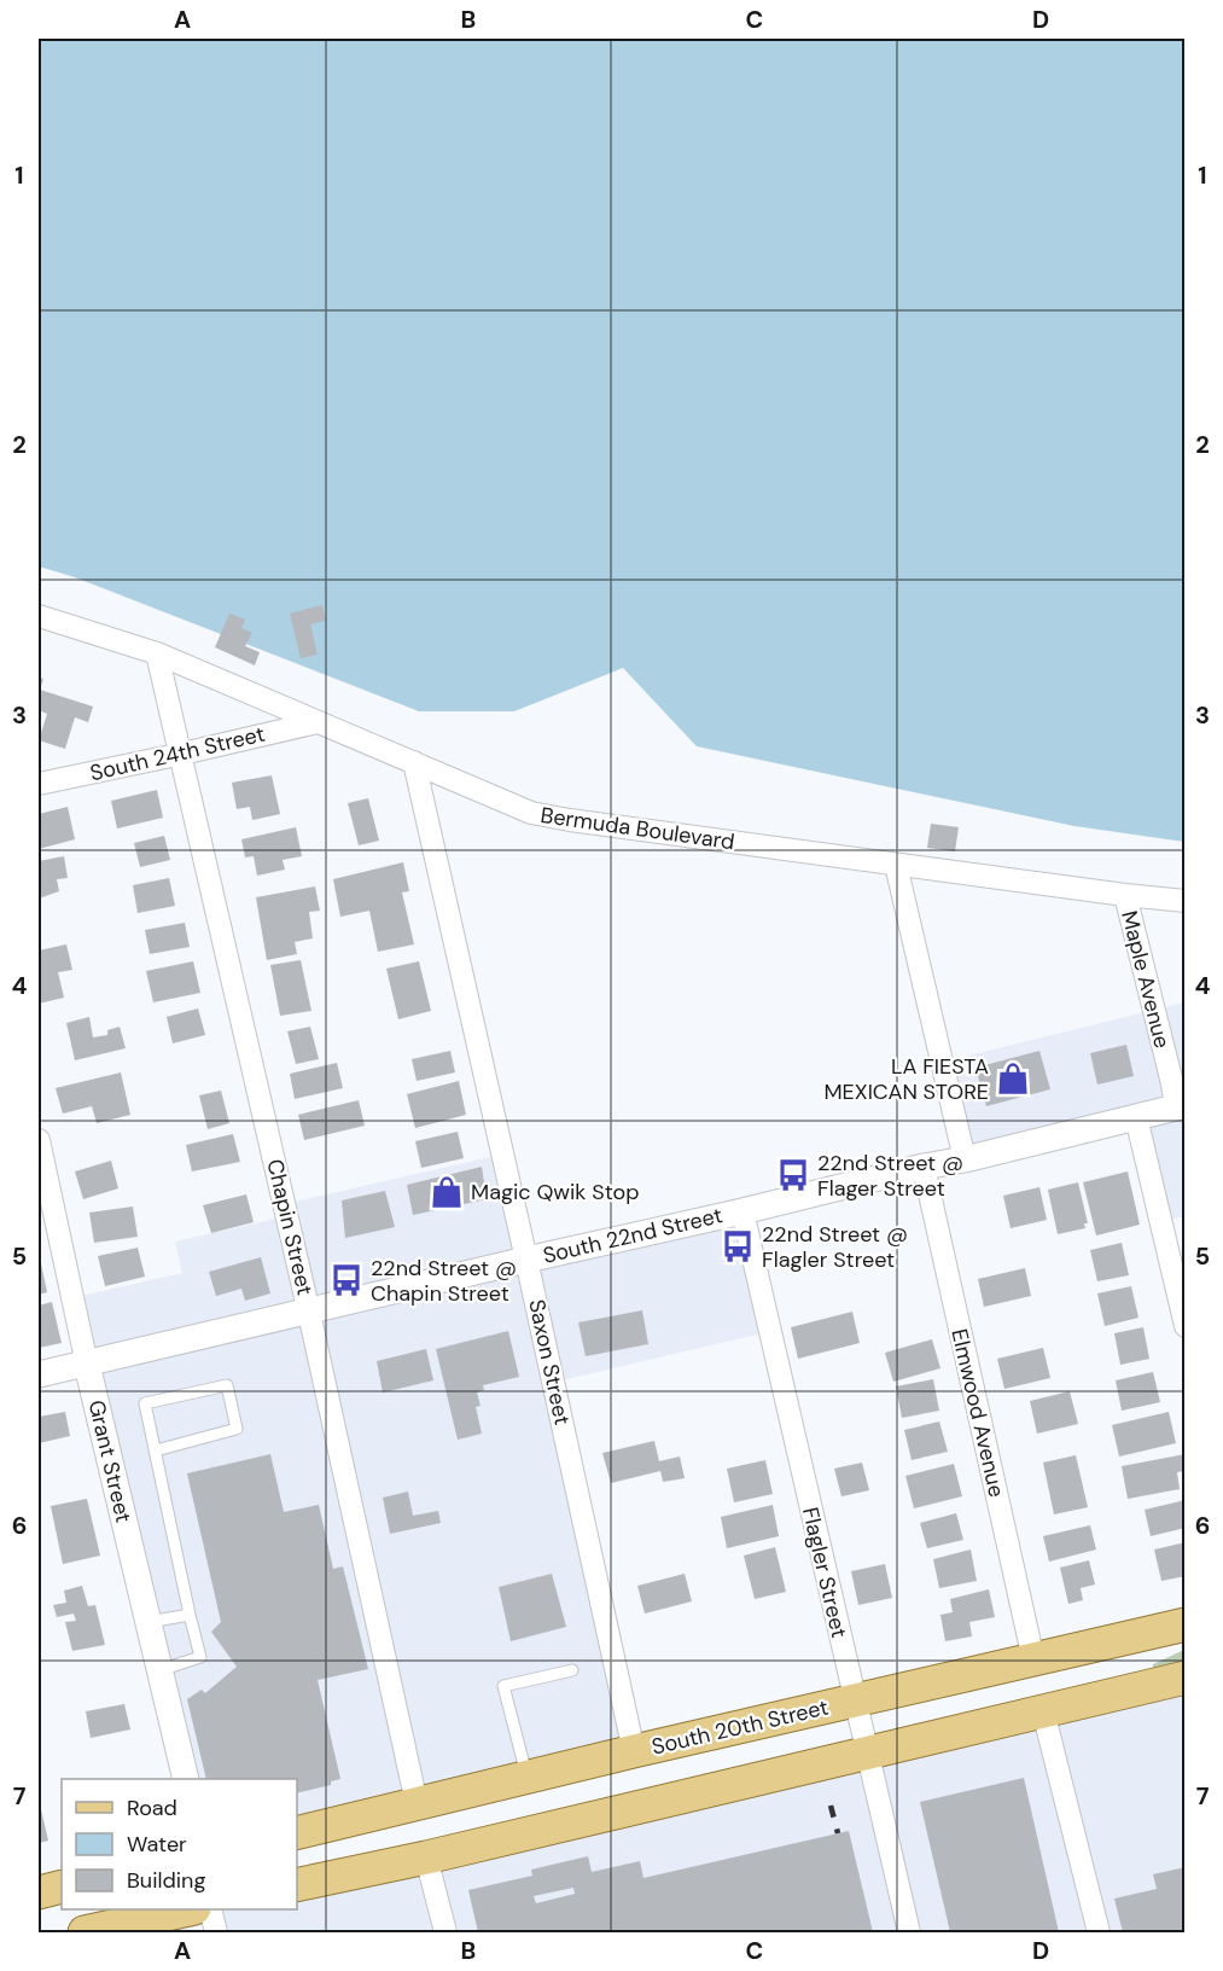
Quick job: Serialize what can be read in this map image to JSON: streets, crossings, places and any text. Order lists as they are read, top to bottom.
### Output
{
  "streets": {
    "main road": ["South 20th Street"],
    "street": [
      "South 24th Street",
      "Bermuda Boulevard",
      "Maple Avenue",
      "Chapin Street",
      "South 22nd Street",
      "Saxon Street",
      "Elmwood Avenue",
      "Grant Street",
      "Flagler Street"
    ]
  },
  "crossings": [
    ["South 24th Street", "Bermuda Boulevard"],
    ["South 24th Street", "Chapin Street"],
    ["Bermuda Boulevard", "Maple Avenue"],
    ["Bermuda Boulevard", "Chapin Street"],
    ["Bermuda Boulevard", "Saxon Street"],
    ["Maple Avenue", "South 22nd Street"],
    ["Chapin Street", "South 22nd Street"],
    ["Chapin Street", "South 20th Street"],
    ["South 22nd Street", "Saxon Street"],
    ["South 22nd Street", "Elmwood Avenue"],
    ["South 22nd Street", "Grant Street"],
    ["South 22nd Street", "Flagler Street"],
    ["Saxon Street", "South 20th Street"],
    ["Elmwood Avenue", "South 20th Street"],
    ["Flagler Street", "South 20th Street"]
  ],
  "places": {
    "shop": ["LA FIESTA MEXICAN STORE", "Magic Qwik Stop"],
    "bus stop": ["22nd Street @ Flager Street", "22nd Street @ Flagler Street", "22nd Street @ Chapin Street"]
  },
  "legend": ["Road", "Water", "Building"],
  "grid": {
    "columns": [
      "A",
      "B",
      "C",
      "D"
    ],
    "rows": [
      "1",
      "2",
      "3",
      "4",
      "5",
      "6",
      "7"
    ]
  }
}
